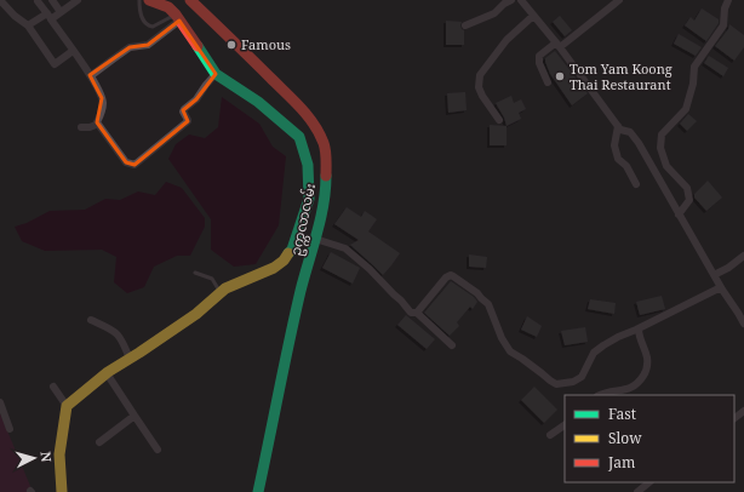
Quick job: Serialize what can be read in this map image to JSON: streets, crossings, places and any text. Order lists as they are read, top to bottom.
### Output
{
  "streets": {
    "street": ["ဥက္ကလာလမ်း"]
  },
  "places": ["Famous", "Tom Yam Koong Thai Restaurant"],
  "legend": ["Fast", "Slow", "Jam"],
  "north": "right"
}
